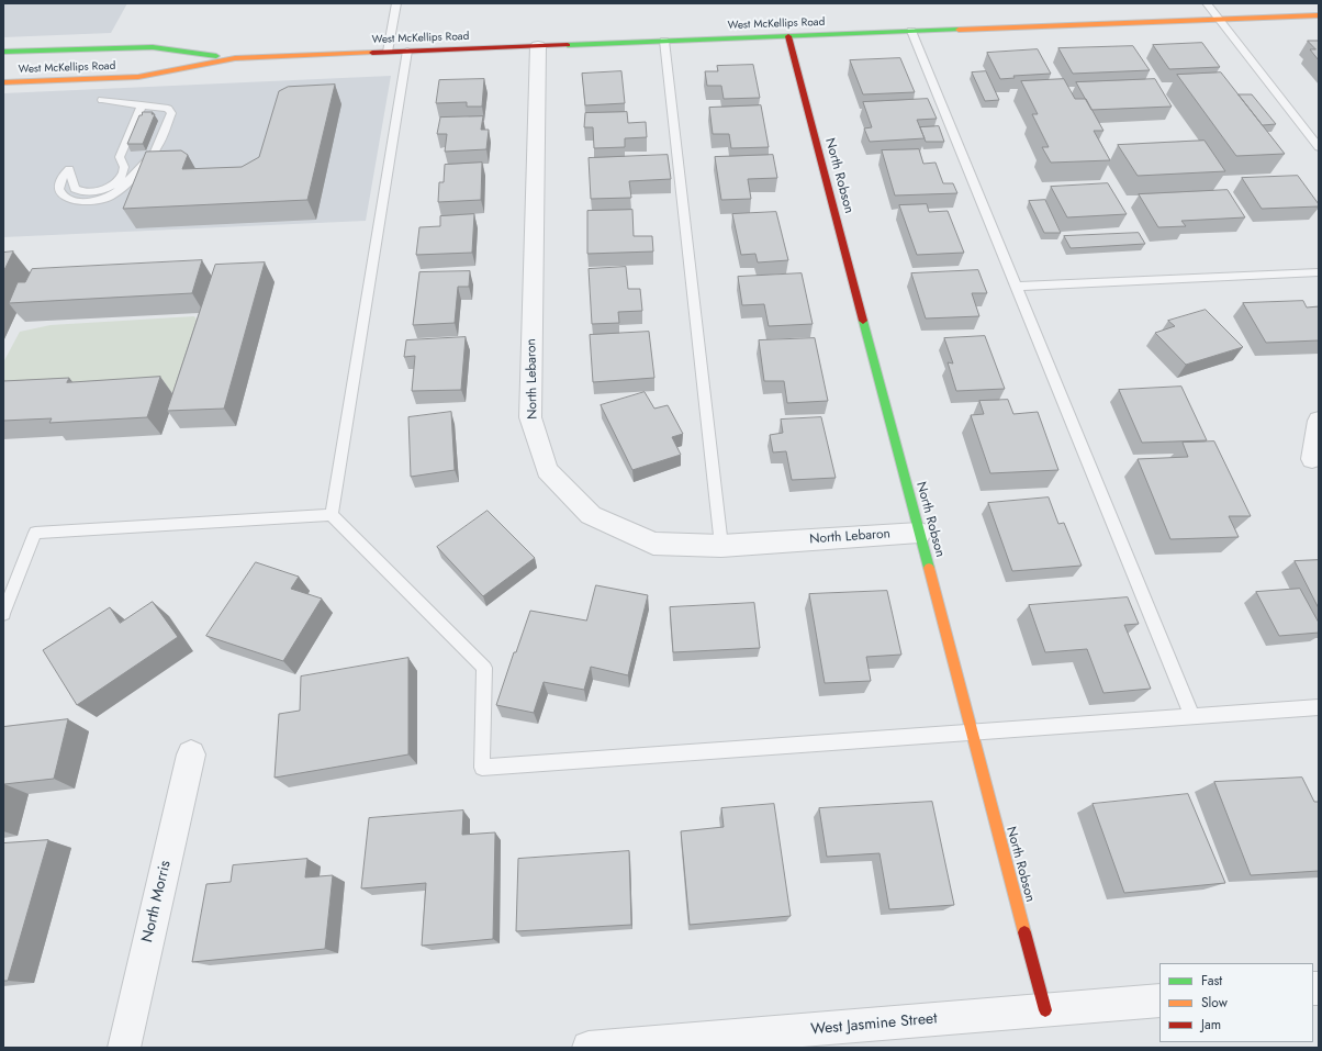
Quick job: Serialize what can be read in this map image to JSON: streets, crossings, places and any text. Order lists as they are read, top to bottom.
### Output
{
  "streets": {
    "main road": ["West McKellips Road", "North Robson"],
    "street": ["North Lebaron", "North Morris", "West Jasmine Street"]
  },
  "crossings": [
    ["West McKellips Road", "North Robson"],
    ["West McKellips Road", "North Lebaron"],
    ["North Robson", "North Lebaron"],
    ["North Robson", "West Jasmine Street"]
  ],
  "legend": ["Fast", "Slow", "Jam"]
}
